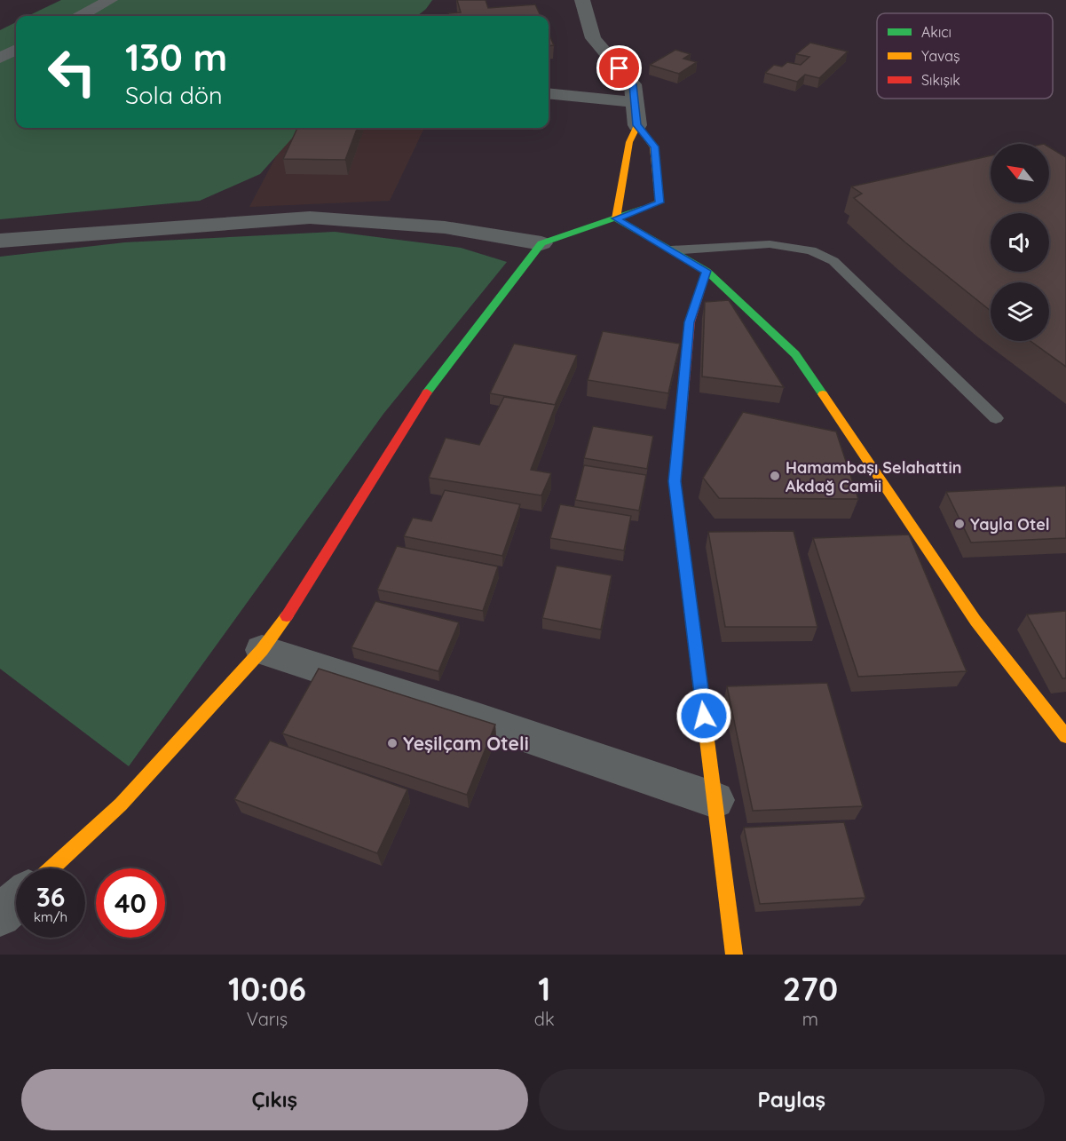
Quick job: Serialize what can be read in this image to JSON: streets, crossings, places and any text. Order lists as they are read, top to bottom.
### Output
{
  "places": ["Hamambaşı Selahattin Akdağ Camii", "Yayla Otel", "Yeşilçam Oteli"],
  "legend": ["Akıcı", "Yavaş", "Sıkışık"],
  "north": "top left",
  "page": {
    "turn": ["130 m", "Sola dön"],
    "speed": "36 km/h",
    "limit": "40",
    "eta": [
      "10:06",
      "Varış",
      "1",
      "dk",
      "270",
      "m"
    ],
    "buttons": ["Çıkış", "Paylaş"]
  }
}
